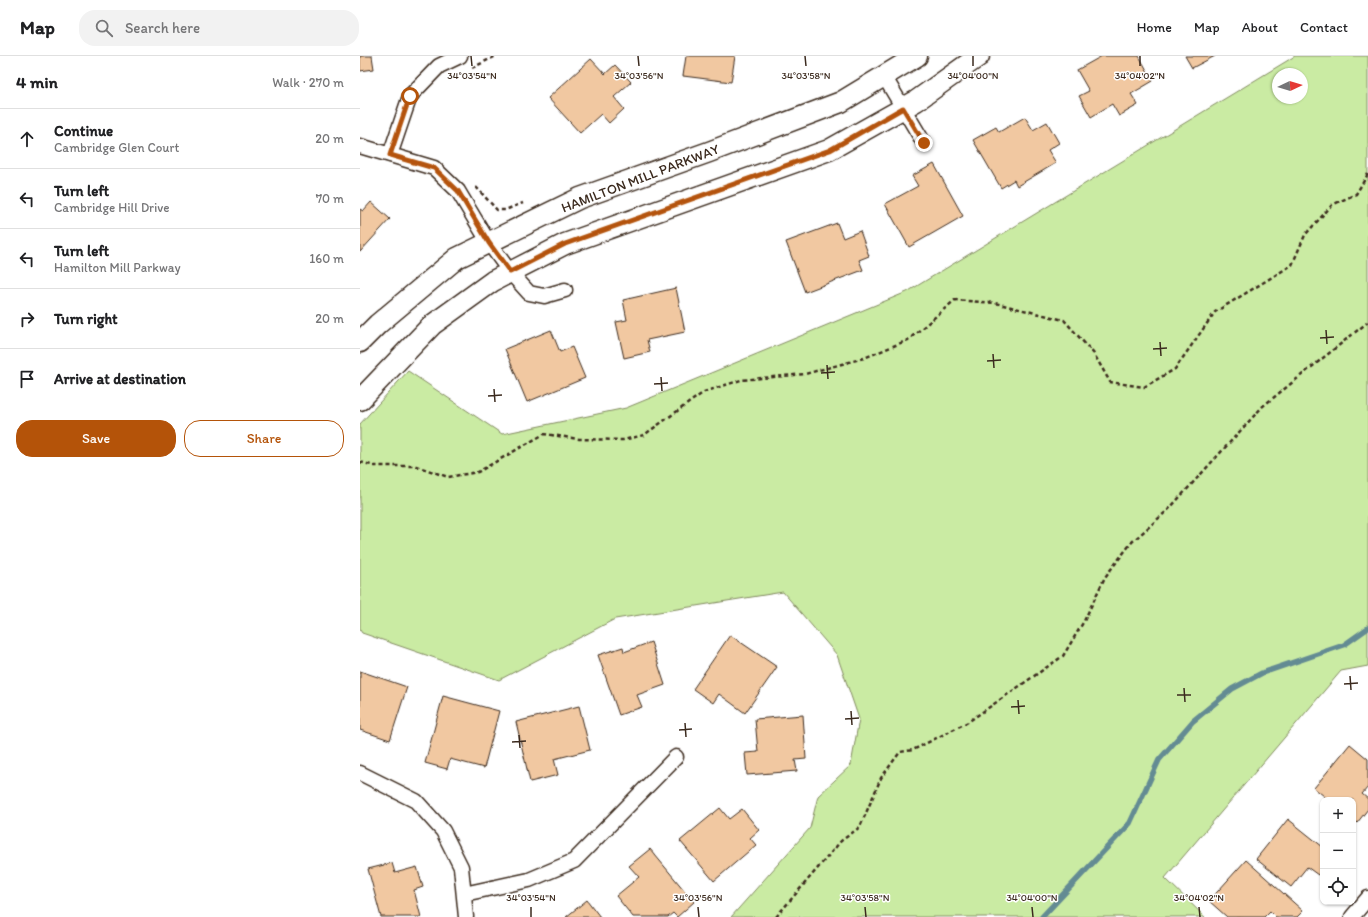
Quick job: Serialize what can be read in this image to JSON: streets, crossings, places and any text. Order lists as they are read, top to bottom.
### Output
{
  "streets": {
    "street": ["HAMILTON MILL PARKWAY"]
  },
  "north": "right",
  "page": {
    "header": "Map",
    "search": "Search here",
    "nav": [
      "Home",
      "Map",
      "About",
      "Contact"
    ],
    "heading": ["4 min", "Walk · 270 m"],
    "list": [
      ["Continue", "Cambridge Glen Court", "20 m"],
      ["Turn left", "Cambridge Hill Drive", "70 m"],
      ["Turn left", "Hamilton Mill Parkway", "160 m"],
      ["Turn right", "20 m"],
      "Arrive at destination"
    ],
    "buttons": ["Save", "Share"],
    "map_buttons": ["+", "−"]
  },
  "coordinates": [
    "34°03'54\"N",
    "34°03'56\"N",
    "34°03'58\"N",
    "34°04'00\"N",
    "34°04'02\"N"
  ]
}
